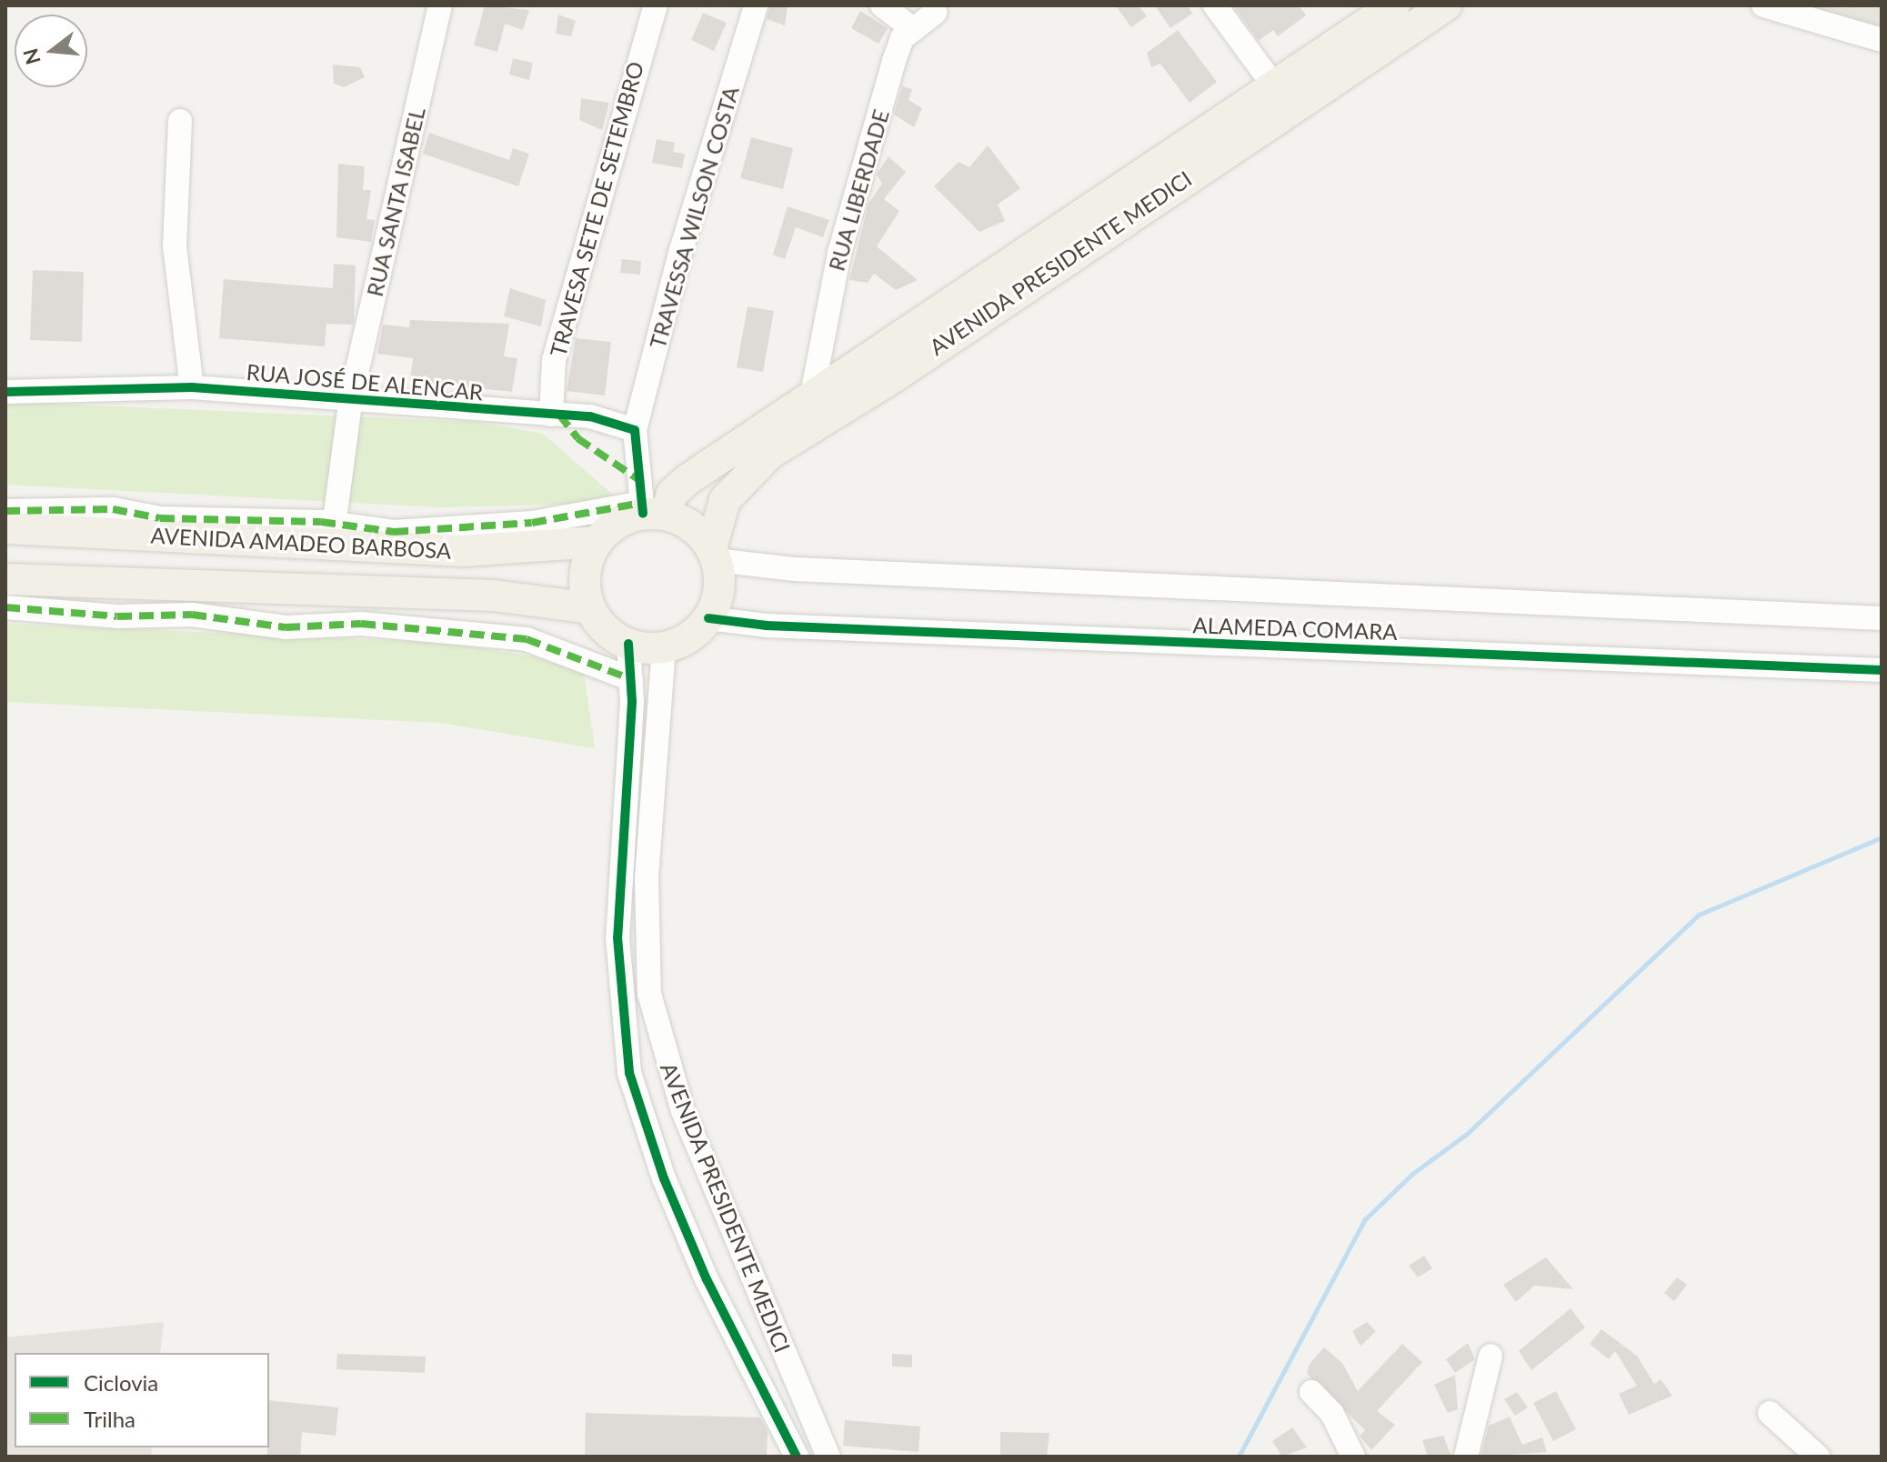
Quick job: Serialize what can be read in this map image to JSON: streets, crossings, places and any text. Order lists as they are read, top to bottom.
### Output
{
  "streets": {
    "main road": ["AVENIDA PRESIDENTE MEDICI", "AVENIDA AMADEO BARBOSA"],
    "street": [
      "RUA LIBERDADE",
      "RUA SANTA ISABEL",
      "TRAVESA SETE DE SETEMBRO",
      "TRAVESSA WILSON COSTA",
      "RUA JOSÉ DE ALENCAR",
      "ALAMEDA COMARA"
    ]
  },
  "crossings": [
    ["RUA LIBERDADE", "AVENIDA PRESIDENTE MEDICI"],
    ["RUA SANTA ISABEL", "RUA JOSÉ DE ALENCAR"],
    ["RUA SANTA ISABEL", "AVENIDA AMADEO BARBOSA"],
    ["TRAVESA SETE DE SETEMBRO", "RUA JOSÉ DE ALENCAR"],
    ["TRAVESSA WILSON COSTA", "RUA JOSÉ DE ALENCAR"],
    ["AVENIDA PRESIDENTE MEDICI", "AVENIDA AMADEO BARBOSA"],
    ["AVENIDA PRESIDENTE MEDICI", "ALAMEDA COMARA"],
    ["AVENIDA AMADEO BARBOSA", "ALAMEDA COMARA"]
  ],
  "legend": ["Ciclovia", "Trilha"],
  "north": "left"
}
